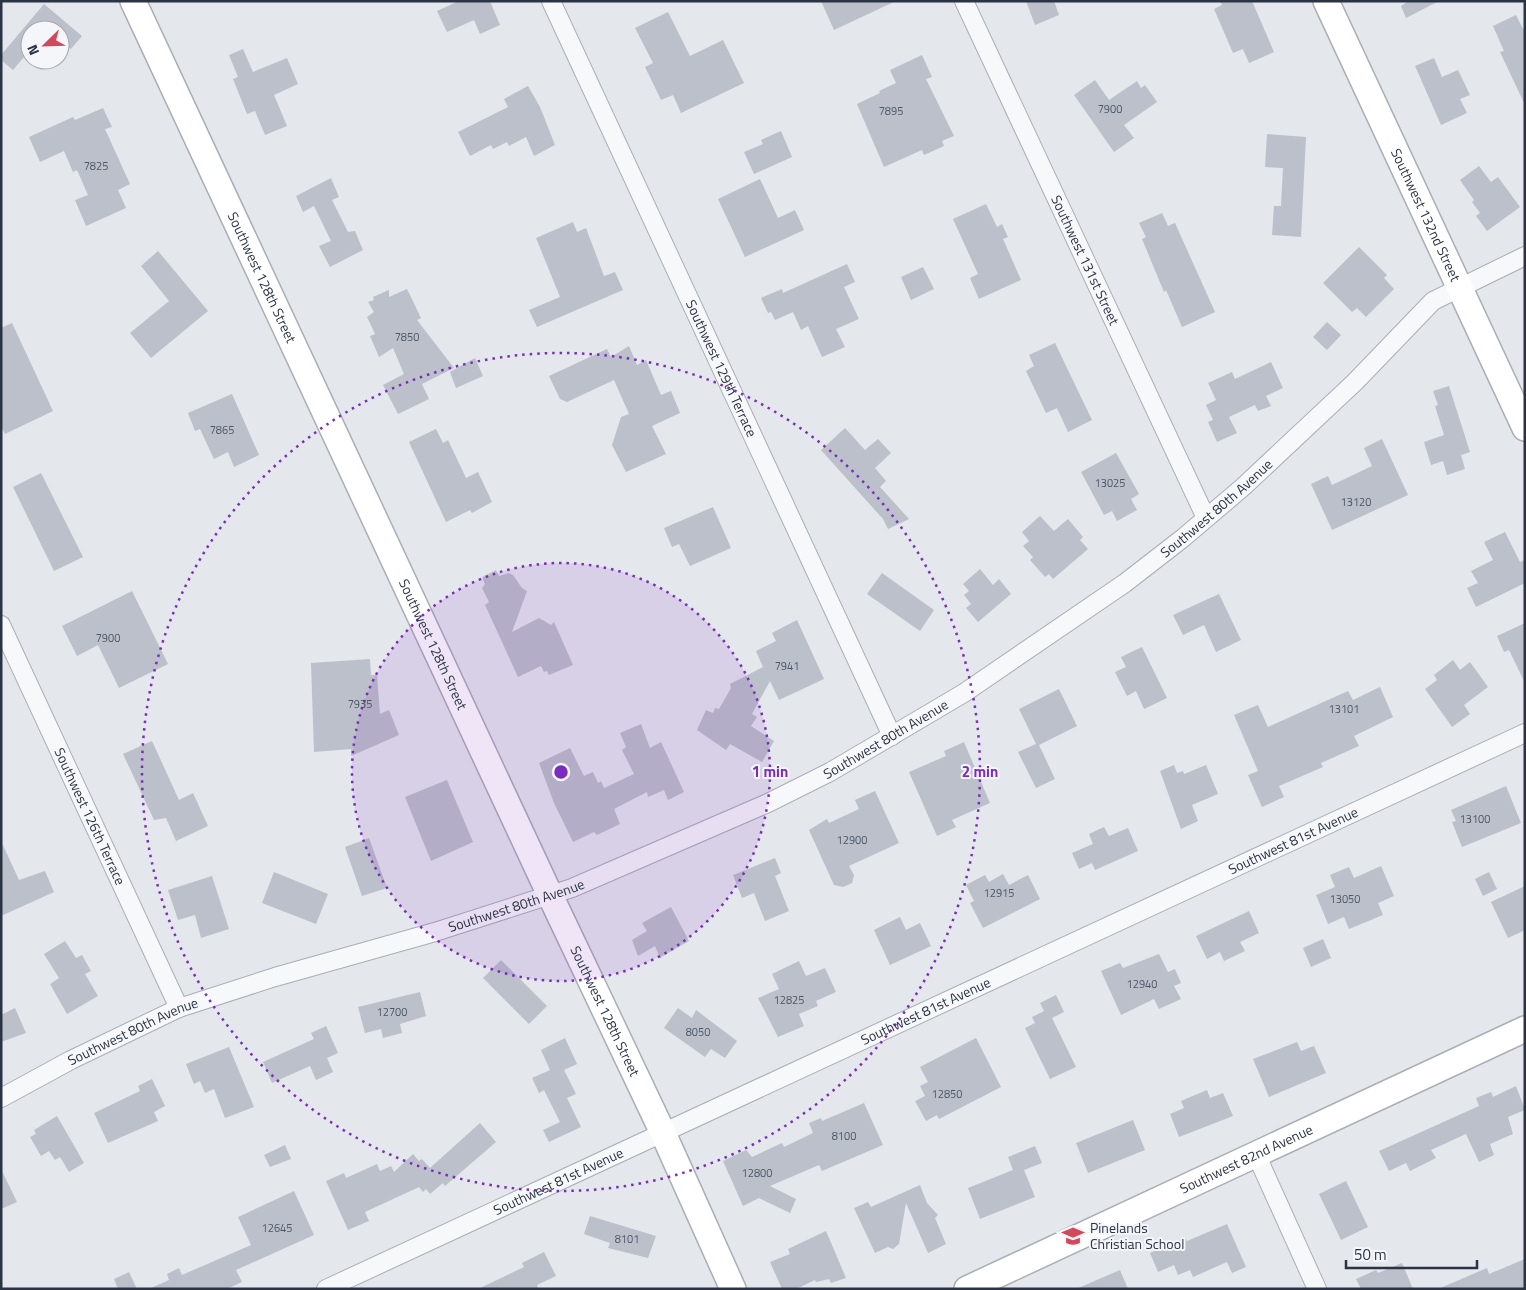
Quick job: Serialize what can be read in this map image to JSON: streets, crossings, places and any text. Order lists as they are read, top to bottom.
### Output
{
  "streets": {
    "street": [
      "Southwest 132nd Street",
      "Southwest 131st Street",
      "Southwest 128th Street",
      "Southwest 129th Terrace",
      "Southwest 80th Avenue",
      "Southwest 126th Terrace",
      "Southwest 81st Avenue",
      "Southwest 82nd Avenue"
    ]
  },
  "crossings": [
    ["Southwest 132nd Street", "Southwest 80th Avenue"],
    ["Southwest 131st Street", "Southwest 80th Avenue"],
    ["Southwest 128th Street", "Southwest 80th Avenue"],
    ["Southwest 128th Street", "Southwest 81st Avenue"],
    ["Southwest 129th Terrace", "Southwest 80th Avenue"],
    ["Southwest 80th Avenue", "Southwest 126th Terrace"]
  ],
  "places": {
    "school or university": ["Pinelands Christian School"]
  },
  "house_numbers": [
    "7900",
    "7895",
    "7825",
    "7850",
    "7865",
    "13025",
    "13120",
    "7900",
    "7941",
    "7935",
    "13101",
    "13100",
    "12900",
    "12915",
    "13050",
    "12940",
    "12825",
    "12700",
    "8050",
    "12850",
    "8100",
    "12800",
    "12645",
    "8101"
  ],
  "scale_bar": "50 m",
  "north": "bottom left",
  "rings": ["1 min", "2 min"]
}
